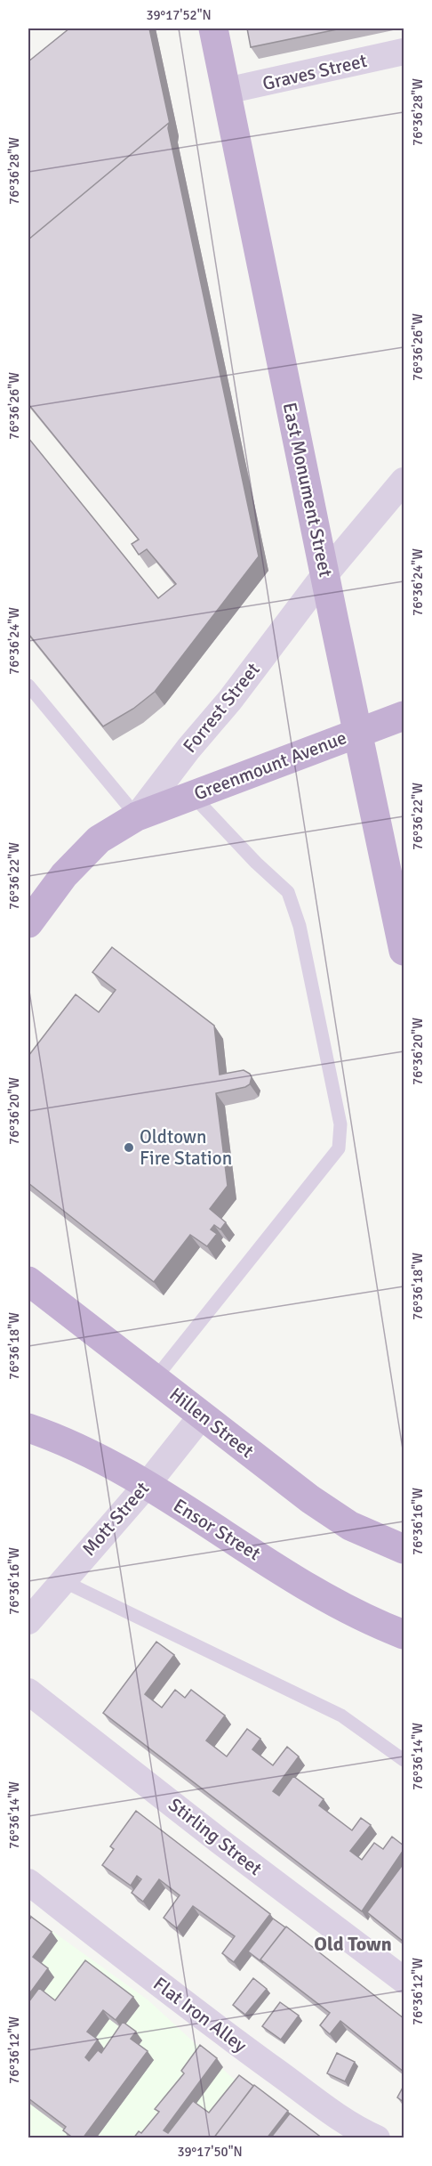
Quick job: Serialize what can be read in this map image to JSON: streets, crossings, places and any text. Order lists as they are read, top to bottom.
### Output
{
  "streets": {
    "main road": [
      "East Monument Street",
      "Forrest Street",
      "Greenmount Avenue",
      "Hillen Street",
      "Ensor Street"
    ],
    "street": [
      "Graves Street",
      "Mott Street",
      "Stirling Street",
      "Flat Iron Alley"
    ]
  },
  "crossings": [
    ["Graves Street", "East Monument Street"],
    ["East Monument Street", "Forrest Street"],
    ["East Monument Street", "Greenmount Avenue"],
    ["Forrest Street", "Greenmount Avenue"],
    ["Hillen Street", "Mott Street"],
    ["Mott Street", "Ensor Street"]
  ],
  "districts": ["Old Town"],
  "places": ["Oldtown Fire Station"],
  "coordinates": [
    "39°17'52\"N",
    "76°36'28\"W",
    "76°36'26\"W",
    "76°36'24\"W",
    "76°36'22\"W",
    "76°36'20\"W",
    "76°36'18\"W",
    "76°36'16\"W",
    "76°36'14\"W",
    "76°36'12\"W",
    "39°17'50\"N"
  ]
}
